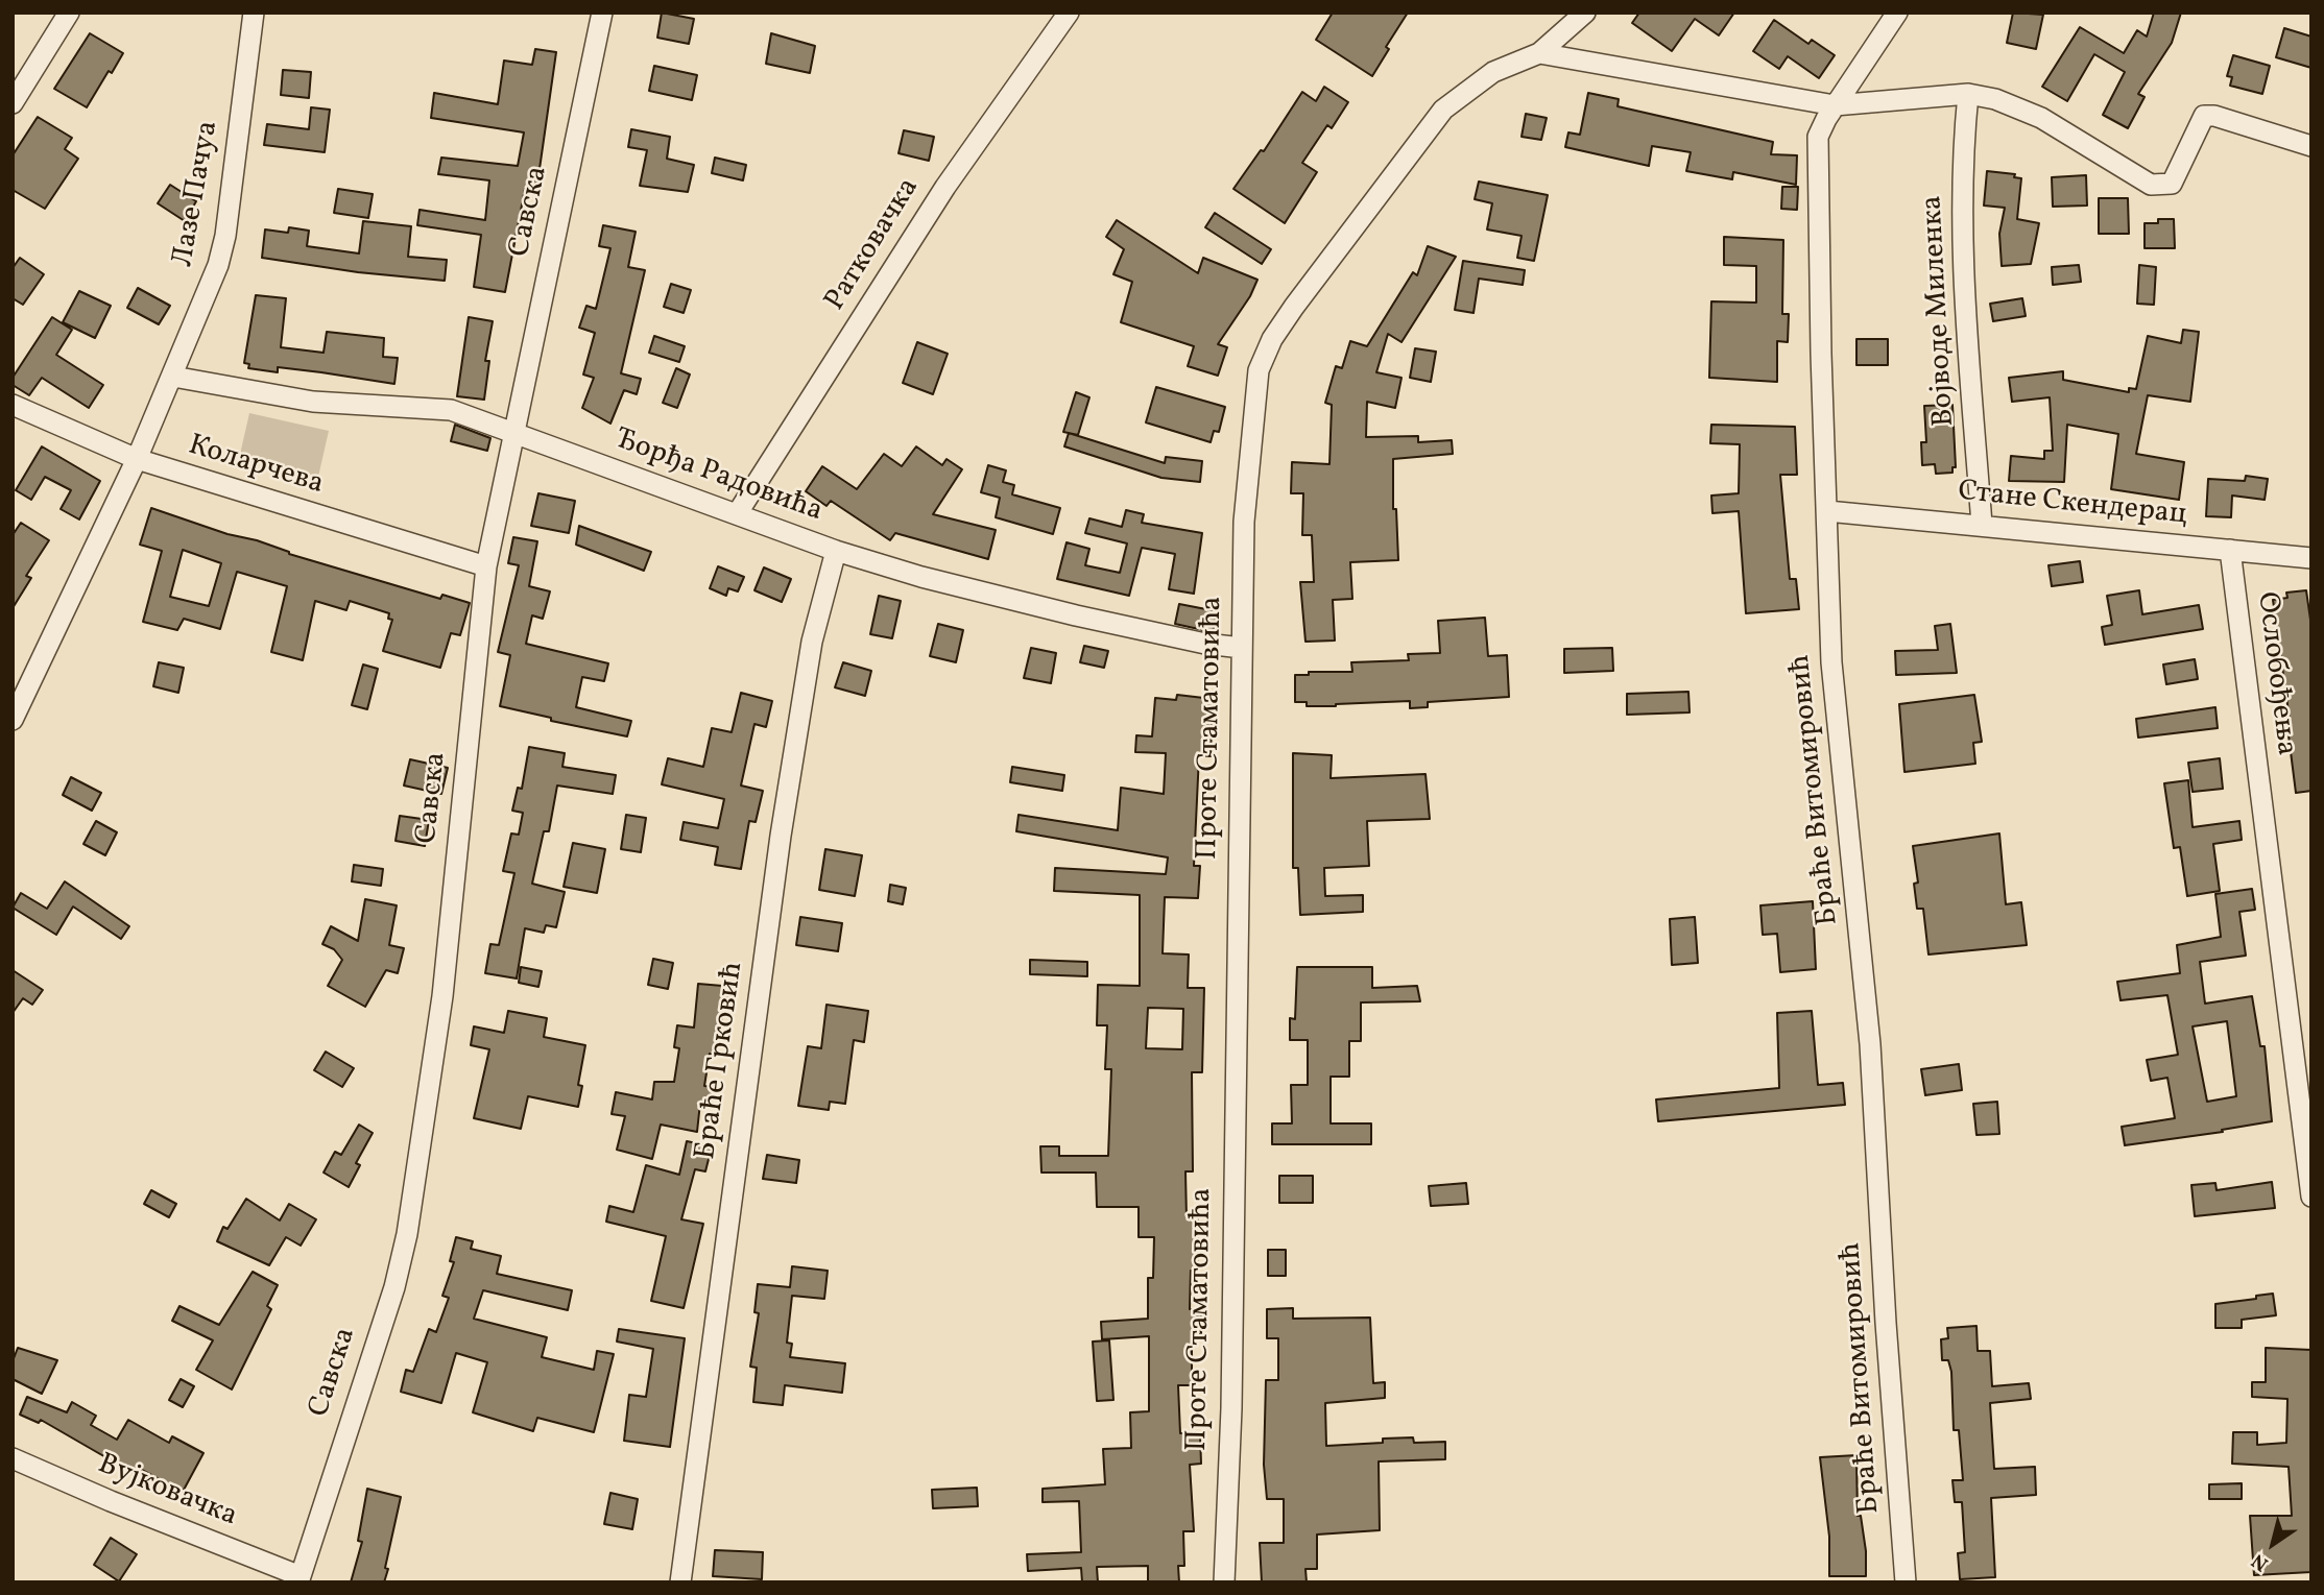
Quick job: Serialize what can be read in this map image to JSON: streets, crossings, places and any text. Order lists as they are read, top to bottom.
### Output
{
  "streets": {
    "street": [
      "Лазе Пачуа",
      "Савска",
      "Ратковачка",
      "Војводе Миленка",
      "Коларчева",
      "Ђорђа Радовића",
      "Стане Скендерац",
      "Ослобођења",
      "Проте Стаматовића",
      "Браће Витомировић",
      "Браће Грковић",
      "Вујковачка"
    ]
  },
  "crossings": [
    ["Лазе Пачуа", "Коларчева"],
    ["Лазе Пачуа", "Ђорђа Радовића"],
    ["Савска", "Коларчева"],
    ["Савска", "Ђорђа Радовића"],
    ["Савска", "Вујковачка"],
    ["Ратковачка", "Ђорђа Радовића"],
    ["Војводе Миленка", "Стане Скендерац"],
    ["Ђорђа Радовића", "Проте Стаматовића"],
    ["Ђорђа Радовића", "Браће Грковић"],
    ["Стане Скендерац", "Ослобођења"],
    ["Стане Скендерац", "Браће Витомировић"]
  ],
  "north": "bottom left"
}
